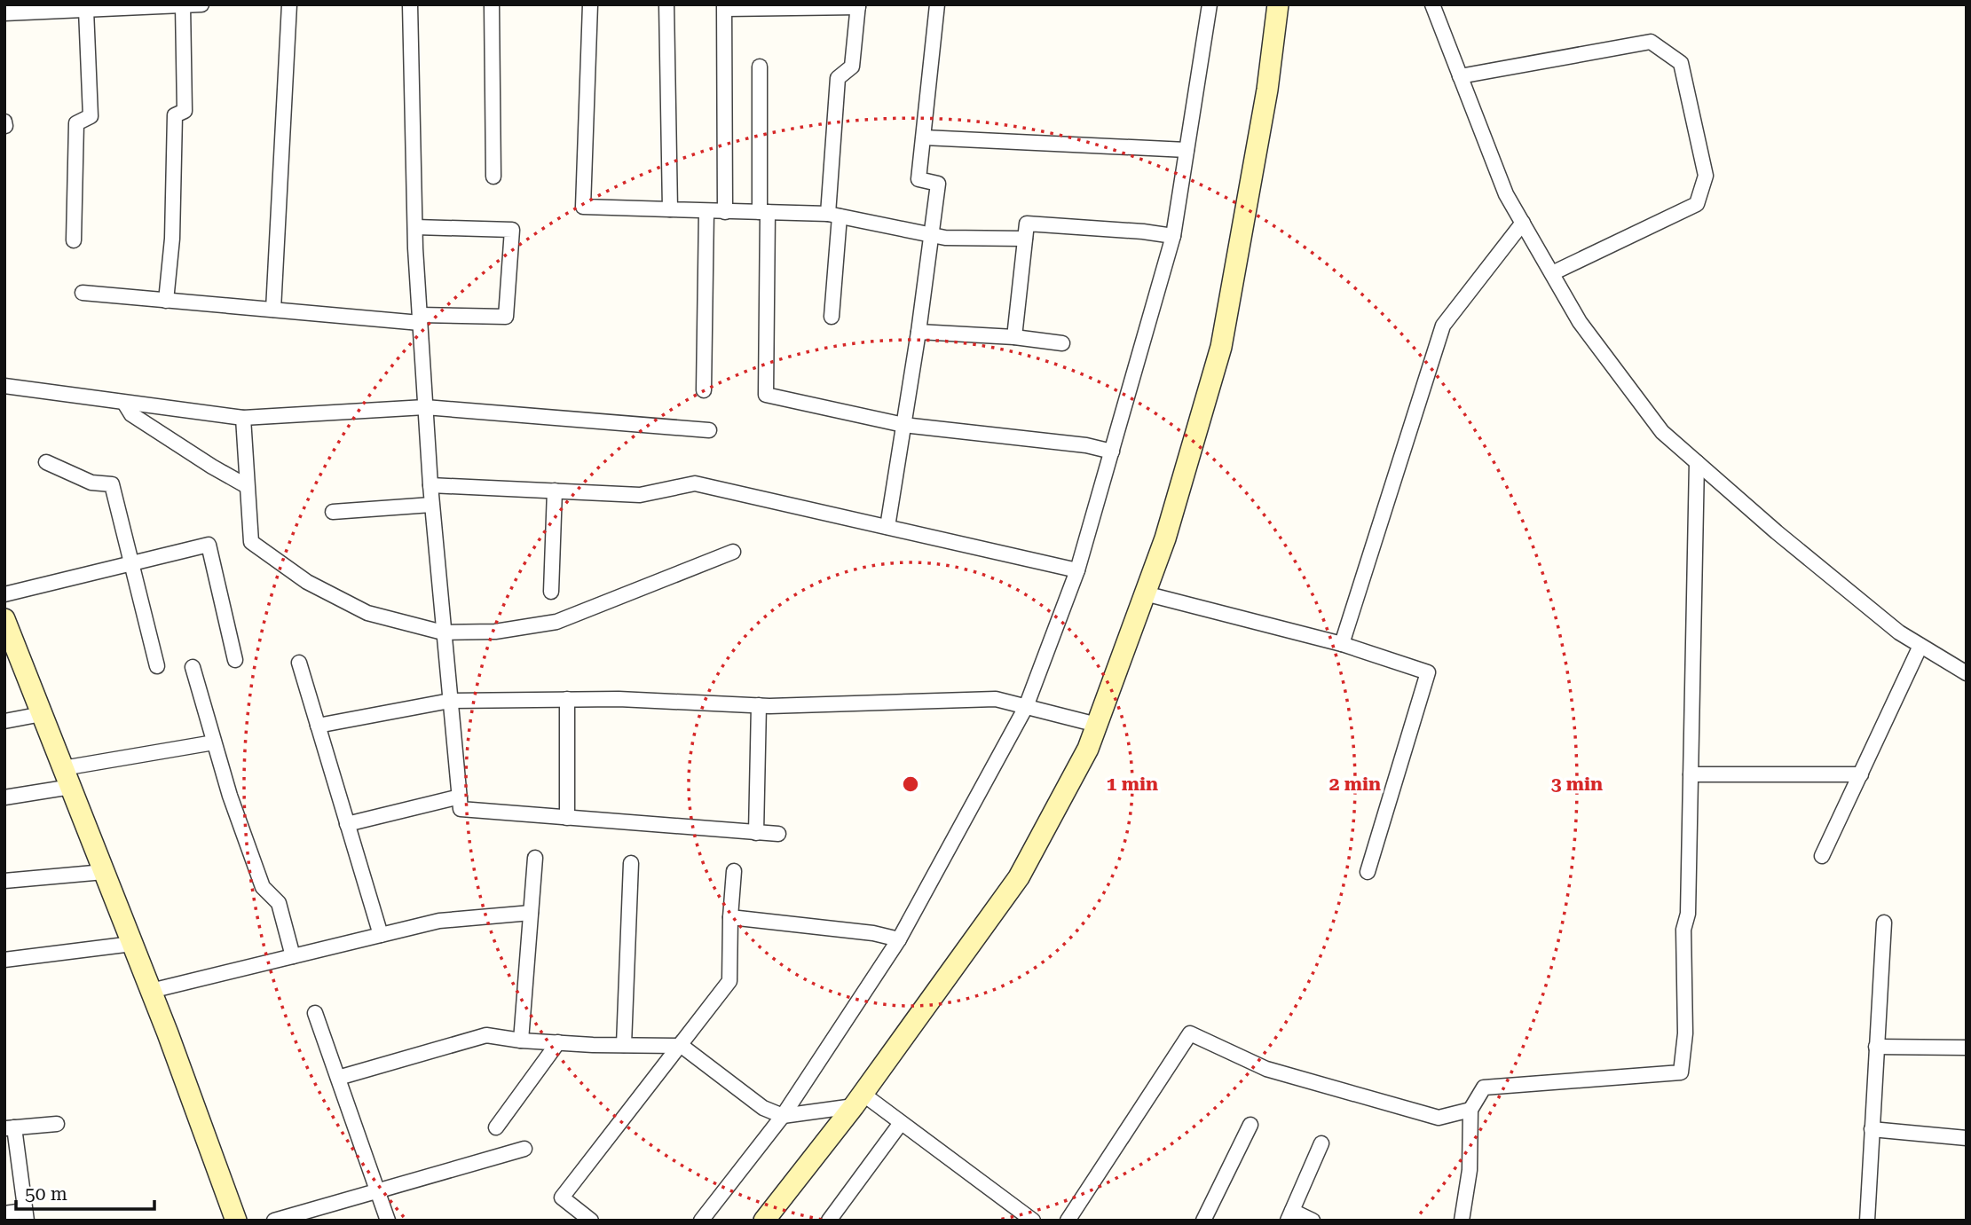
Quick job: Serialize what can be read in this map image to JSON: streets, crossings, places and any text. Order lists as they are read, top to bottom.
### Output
{
  "scale_bar": "50 m",
  "rings": ["1 min", "2 min", "3 min"]
}
